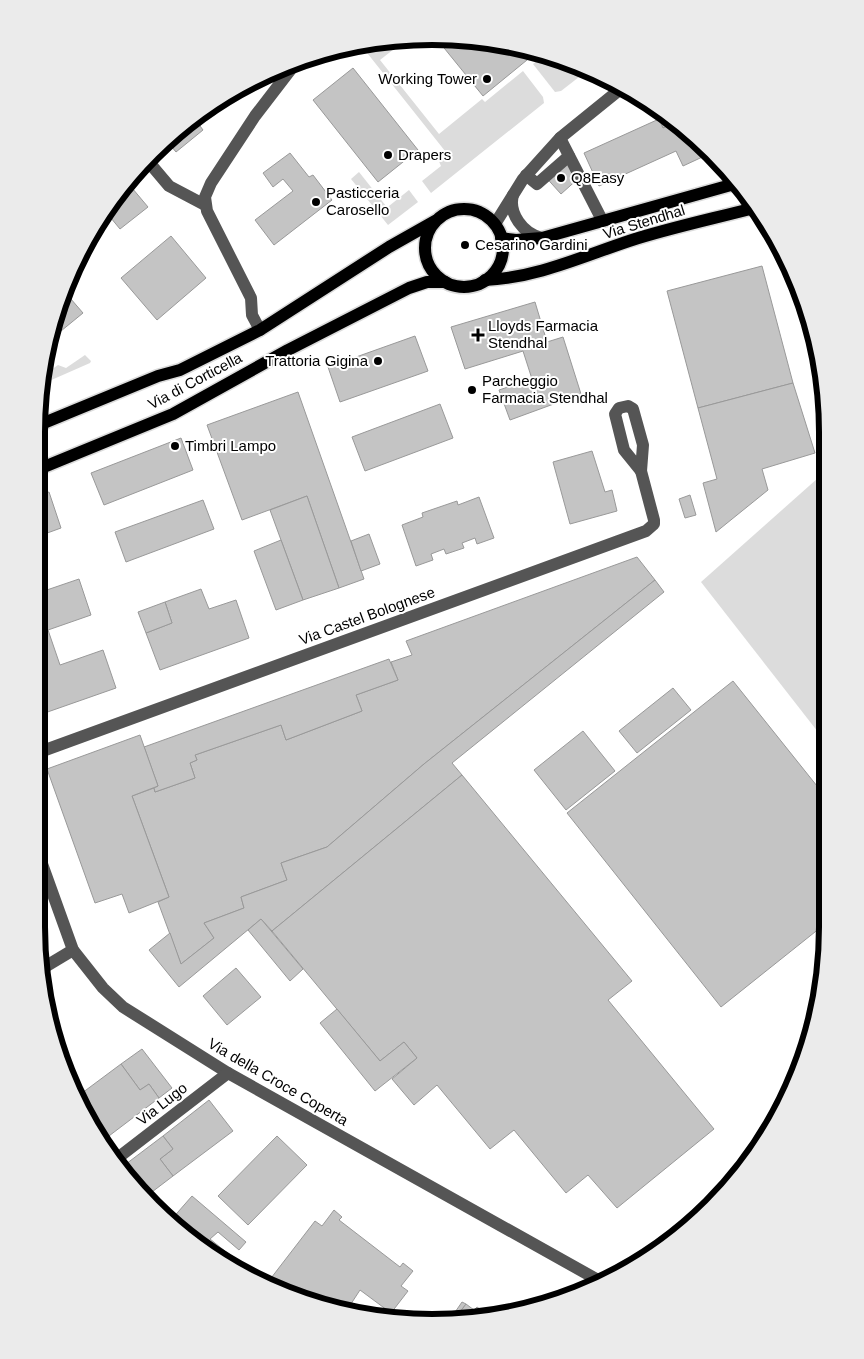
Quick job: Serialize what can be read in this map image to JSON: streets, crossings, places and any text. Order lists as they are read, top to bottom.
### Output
{
  "streets": {
    "main road": ["Via Stendhal", "Via di Corticella"],
    "street": ["Via Castel Bolognese", "Via della Croce Coperta", "Via Lugo"]
  },
  "crossings": [
    ["Via Stendhal", "Via di Corticella"],
    ["Via della Croce Coperta", "Via Lugo"]
  ],
  "places": {
    "other": [
      "Working Tower",
      "Drapers",
      "Q8Easy",
      "Pasticceria Carosello",
      "Cesarino Gardini",
      "Trattoria Gigina",
      "Parcheggio Farmacia Stendhal",
      "Timbri Lampo"
    ],
    "health": ["Lloyds Farmacia Stendhal"]
  }
}
